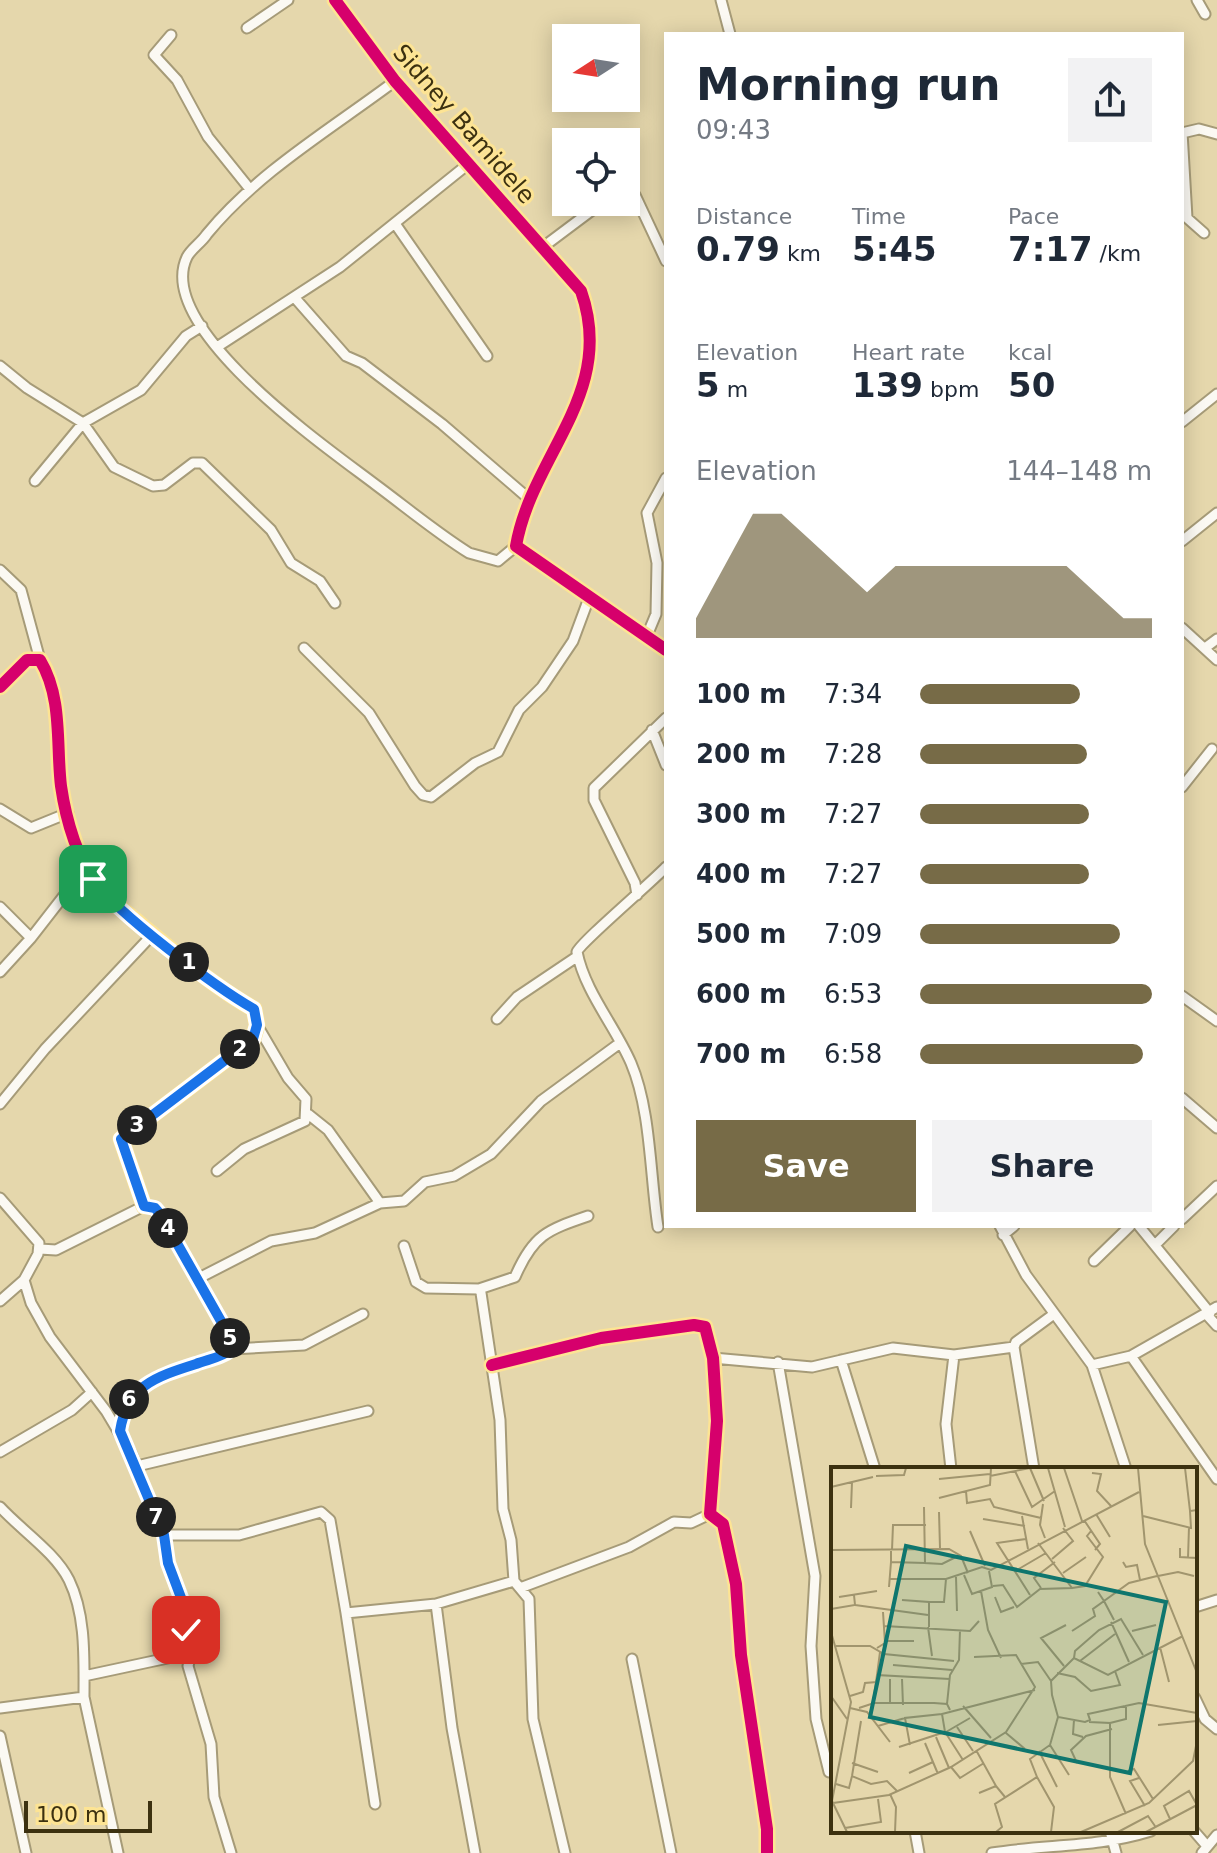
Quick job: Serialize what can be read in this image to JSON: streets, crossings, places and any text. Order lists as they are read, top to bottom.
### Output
{
  "streets": {
    "street": ["Sidney Bamidele"]
  },
  "scale_bar": "100 m",
  "north": "left",
  "page": {
    "heading": ["Morning run", "09:43"],
    "stats": [
      ["Distance", "0.79 km"],
      ["Time", "5:45"],
      ["Pace", "7:17 /km"],
      ["Elevation", "5 m"],
      ["Heart rate", "139 bpm"],
      ["kcal", "50"]
    ],
    "chart": ["Elevation", "144–148 m"],
    "list": [
      {
        "name": "100 m",
        "note": "7:34"
      },
      {
        "name": "200 m",
        "note": "7:28"
      },
      {
        "name": "300 m",
        "note": "7:27"
      },
      {
        "name": "400 m",
        "note": "7:27"
      },
      {
        "name": "500 m",
        "note": "7:09"
      },
      {
        "name": "600 m",
        "note": "6:53"
      },
      {
        "name": "700 m",
        "note": "6:58"
      }
    ],
    "pins": [
      "1",
      "2",
      "3",
      "4",
      "5",
      "6",
      "7"
    ],
    "buttons": ["Save", "Share"],
    "scale": "100 m"
  }
}
